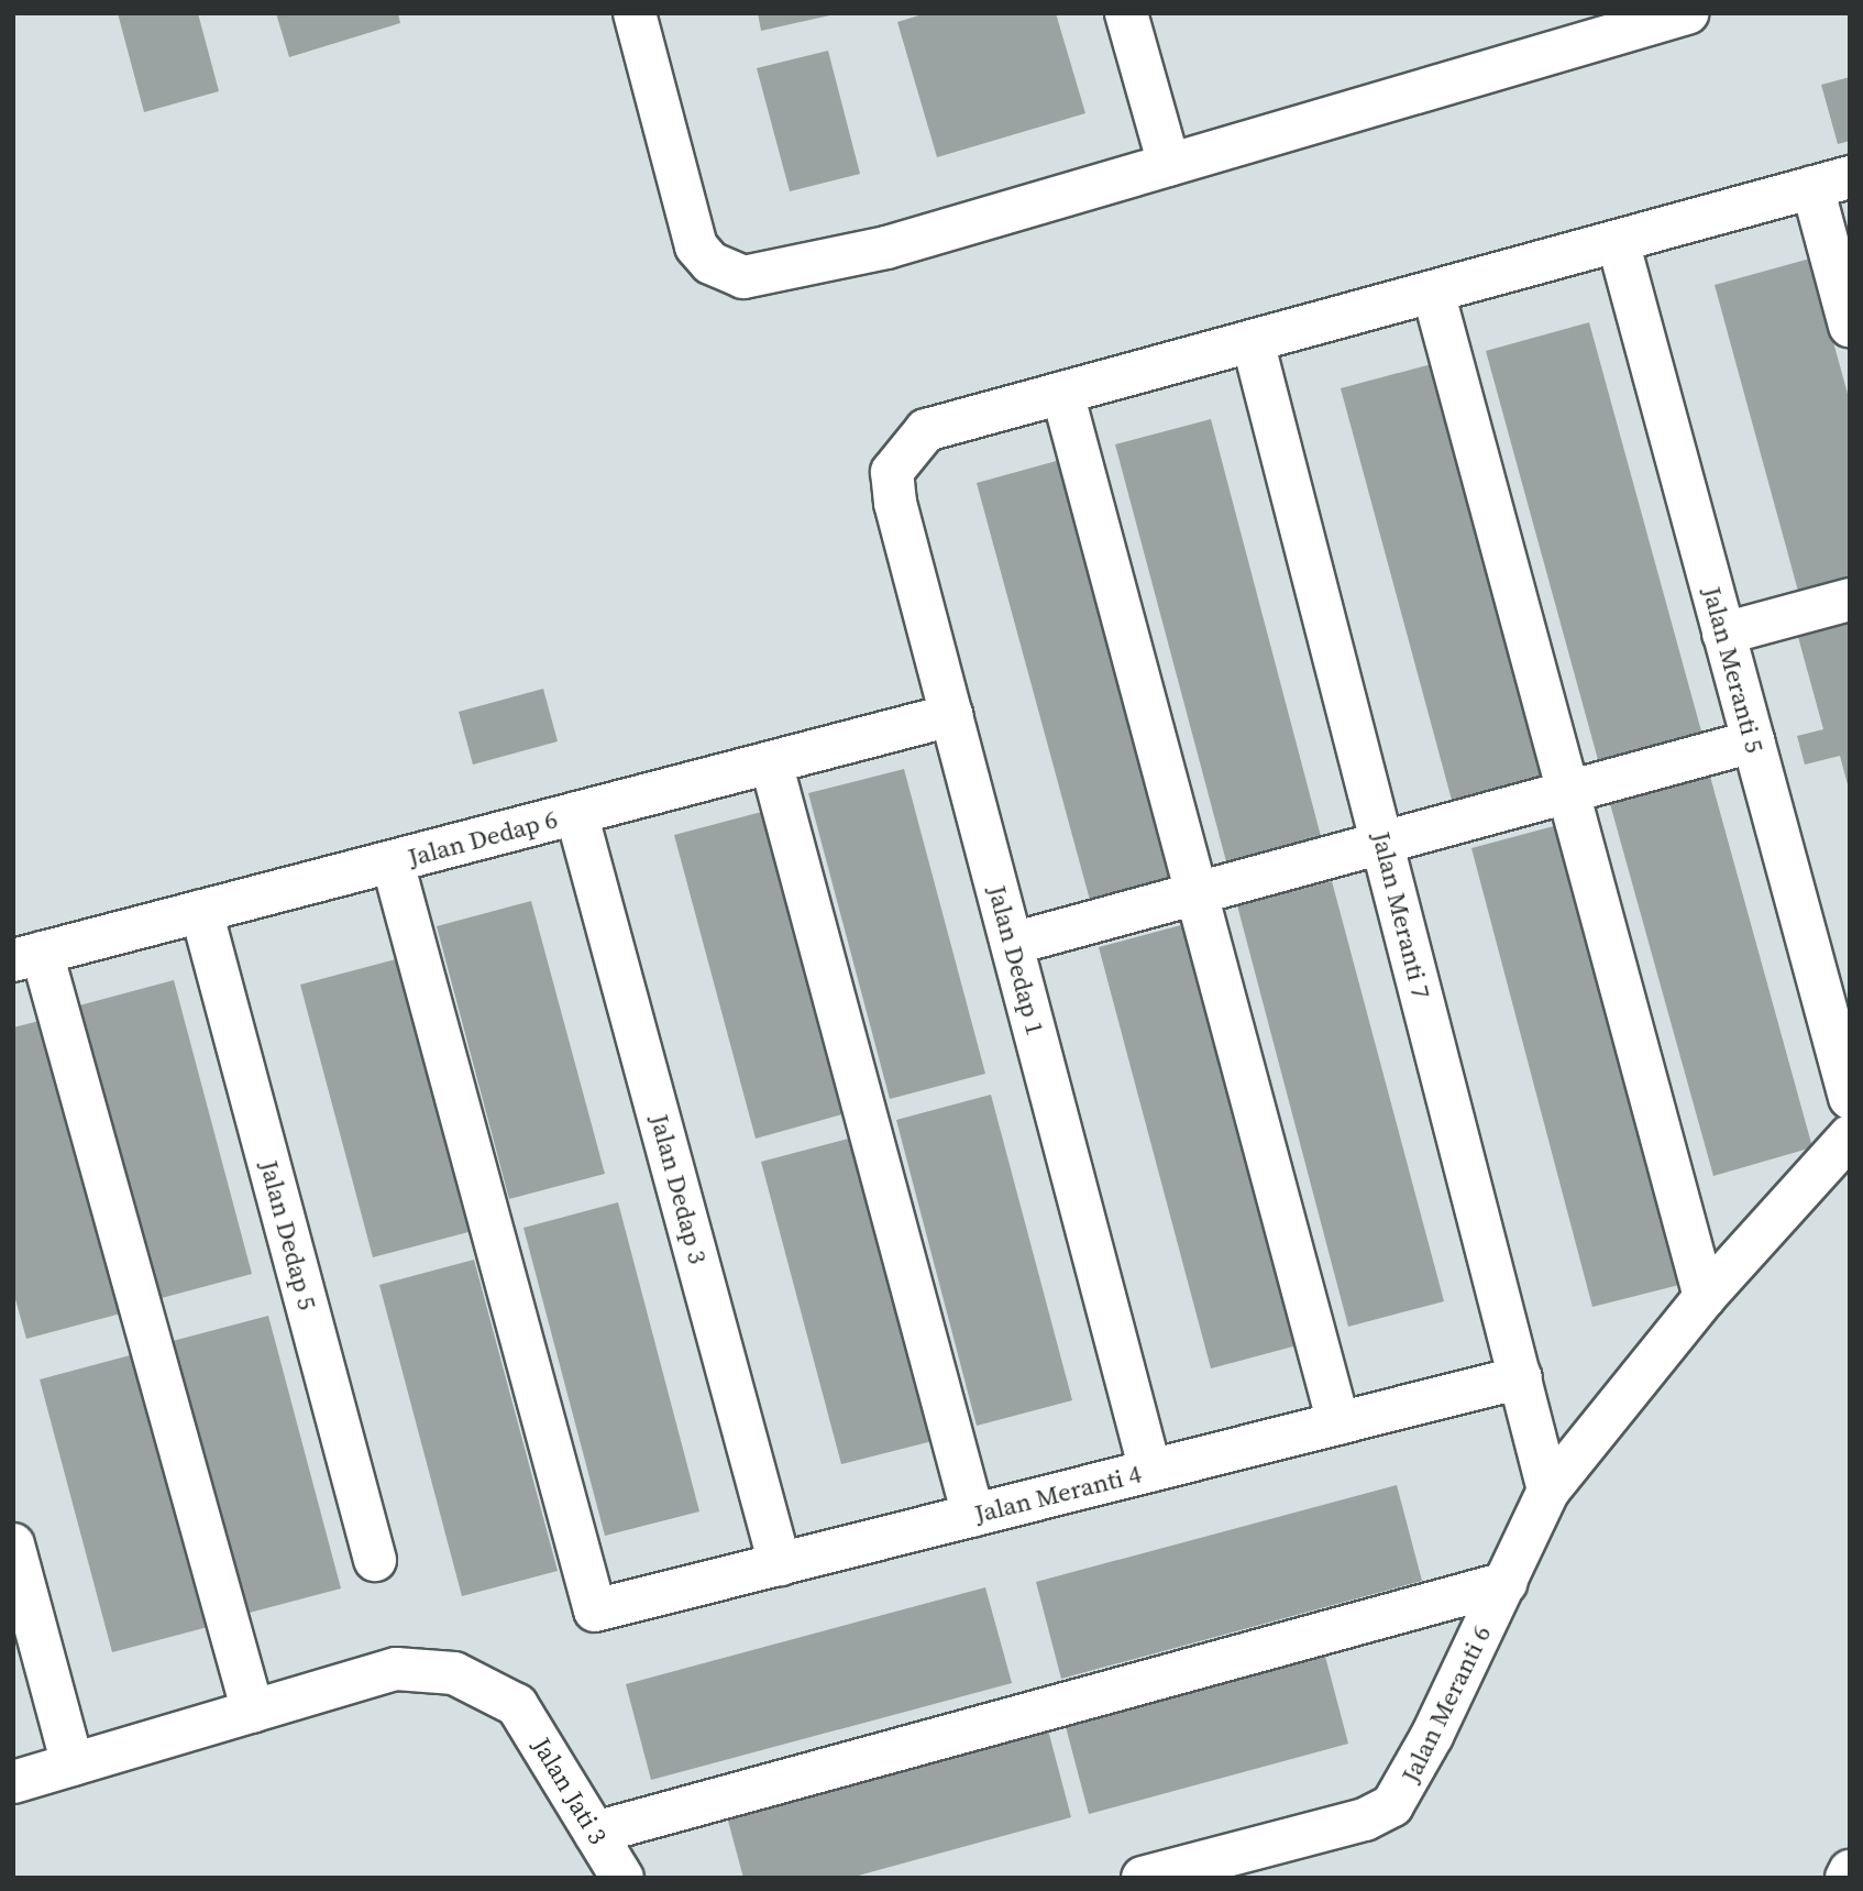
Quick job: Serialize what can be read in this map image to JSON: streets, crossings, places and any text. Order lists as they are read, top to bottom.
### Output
{
  "streets": {
    "street": [
      "Jalan Meranti 5",
      "Jalan Dedap 6",
      "Jalan Meranti 7",
      "Jalan Dedap 1",
      "Jalan Dedap 3",
      "Jalan Dedap 5",
      "Jalan Meranti 4",
      "Jalan Meranti 6",
      "Jalan Jati 3"
    ]
  },
  "crossings": [
    ["Jalan Dedap 6", "Jalan Dedap 1"],
    ["Jalan Dedap 6", "Jalan Dedap 3"],
    ["Jalan Dedap 6", "Jalan Dedap 5"],
    ["Jalan Dedap 6", "Jalan Meranti 4"],
    ["Jalan Meranti 7", "Jalan Meranti 4"],
    ["Jalan Meranti 7", "Jalan Meranti 6"],
    ["Jalan Dedap 1", "Jalan Meranti 4"],
    ["Jalan Dedap 3", "Jalan Meranti 4"]
  ]
}
